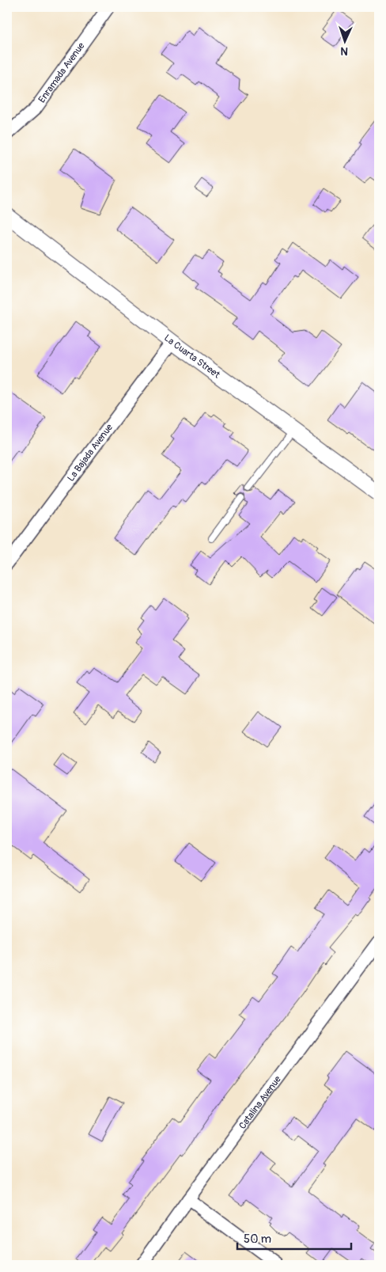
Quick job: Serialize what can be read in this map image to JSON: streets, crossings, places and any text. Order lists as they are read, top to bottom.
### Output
{
  "streets": {
    "street": [
      "Enramada Avenue",
      "La Cuarta Street",
      "La Bajada Avenue",
      "Catalina Avenue"
    ]
  },
  "crossings": [
    ["La Cuarta Street", "La Bajada Avenue"]
  ],
  "scale_bar": "50 m",
  "north": "bottom"
}
